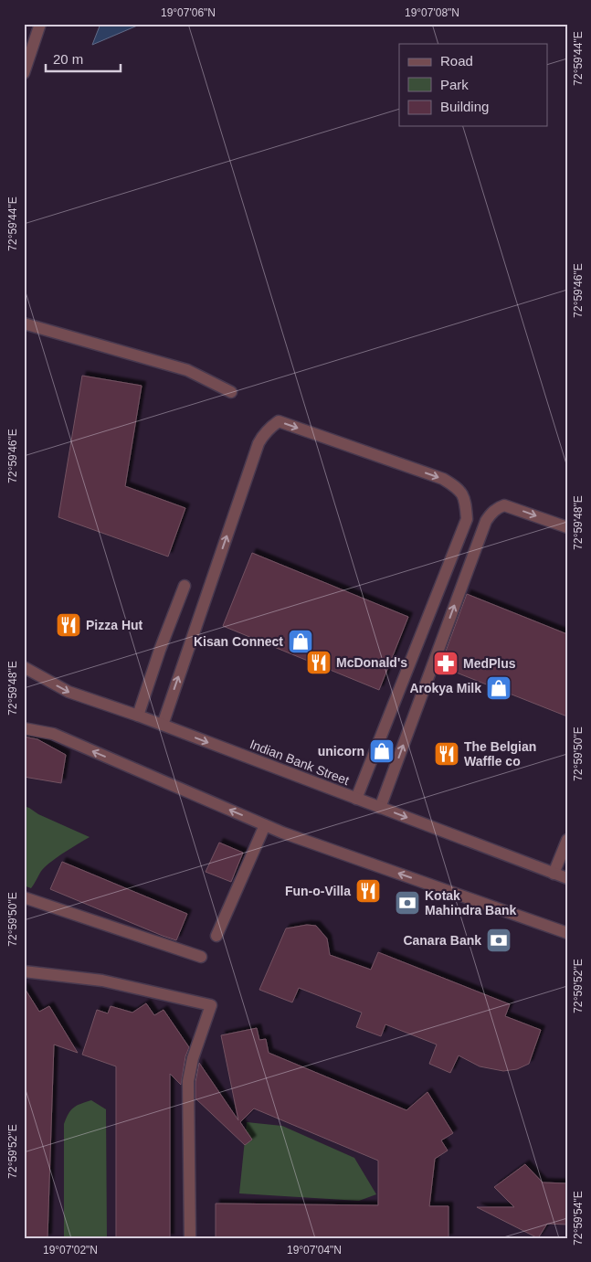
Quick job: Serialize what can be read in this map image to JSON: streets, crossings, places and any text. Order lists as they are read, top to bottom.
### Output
{
  "streets": {
    "street": ["Indian Bank Street"]
  },
  "places": {
    "restaurant": [
      "Pizza Hut",
      "McDonald's",
      "The Belgian Waffle co",
      "Fun-o-Villa"
    ],
    "shop": ["Kisan Connect", "Arokya Milk", "unicorn"],
    "pharmacy": ["MedPlus"],
    "bank": ["Kotak Mahindra Bank", "Canara Bank"]
  },
  "legend": ["Road", "Park", "Building"],
  "scale_bar": "20 m",
  "coordinates": [
    "19°07'06\"N",
    "19°07'08\"N",
    "72°59'44\"E",
    "72°59'46\"E",
    "72°59'48\"E",
    "72°59'50\"E",
    "72°59'52\"E",
    "72°59'54\"E",
    "19°07'02\"N",
    "19°07'04\"N"
  ]
}
